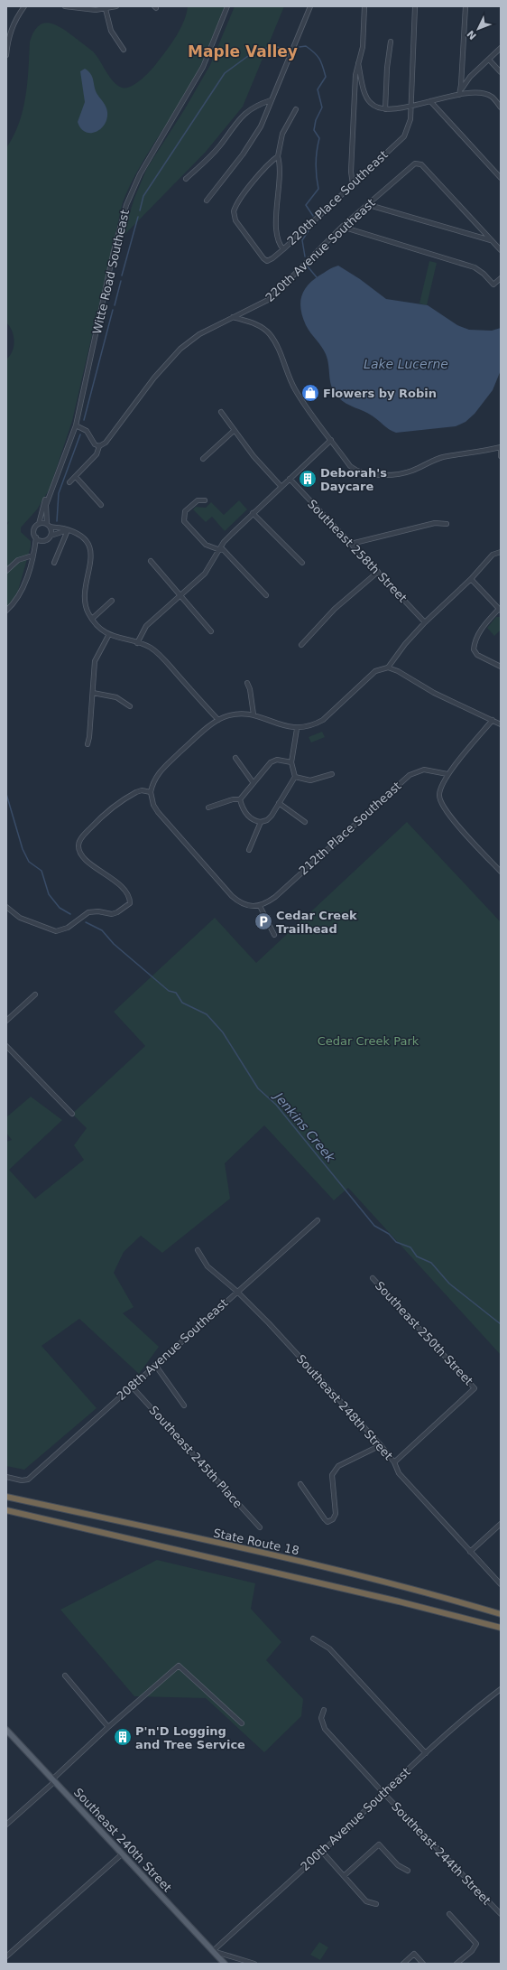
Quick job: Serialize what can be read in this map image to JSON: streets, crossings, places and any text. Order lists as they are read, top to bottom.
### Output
{
  "streets": {
    "highway": ["State Route 18"],
    "main road": ["Southeast 240th Street"],
    "street": [
      "220th Place Southeast",
      "220th Avenue Southeast",
      "Witte Road Southeast",
      "Southeast 258th Street",
      "212th Place Southeast",
      "Southeast 250th Street",
      "208th Avenue Southeast",
      "Southeast 248th Street",
      "Southeast 245th Place",
      "200th Avenue Southeast",
      "Southeast 244th Street"
    ]
  },
  "crossings": [
    ["Southeast 250th Street", "Southeast 248th Street"],
    ["208th Avenue Southeast", "Southeast 248th Street"],
    ["208th Avenue Southeast", "Southeast 245th Place"],
    ["200th Avenue Southeast", "Southeast 240th Street"],
    ["200th Avenue Southeast", "Southeast 244th Street"]
  ],
  "districts": ["Maple Valley"],
  "water": ["Lake Lucerne", "Jenkins Creek"],
  "parks": ["Cedar Creek Park"],
  "places": {
    "shop": ["Flowers by Robin"],
    "building": ["Deborah's Daycare", "P'n'D Logging and Tree Service"],
    "parking": ["Cedar Creek Trailhead"]
  },
  "north": "bottom left"
}
